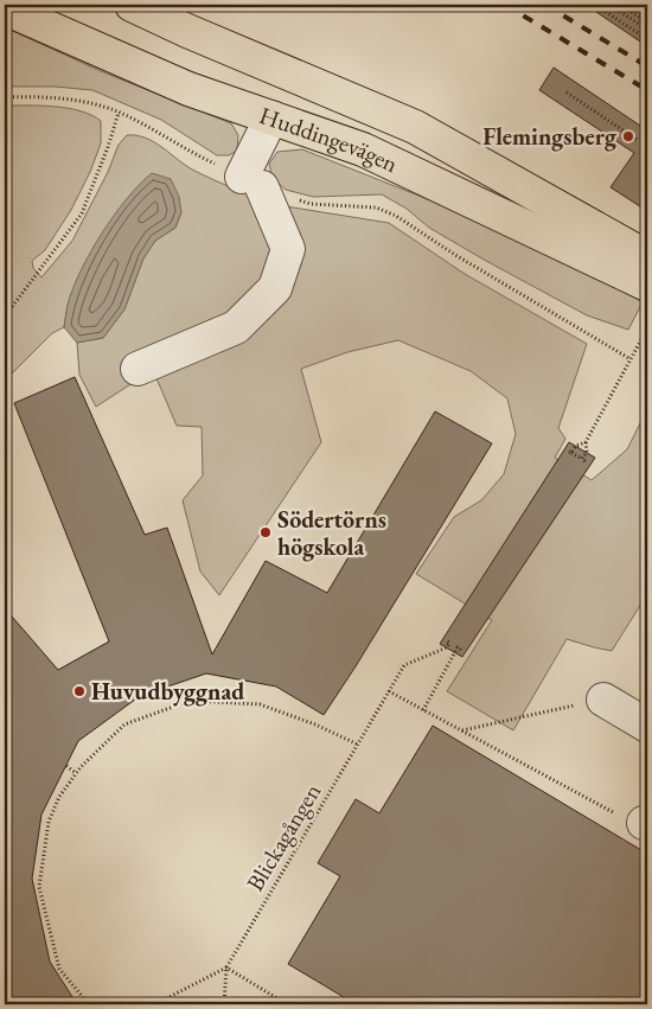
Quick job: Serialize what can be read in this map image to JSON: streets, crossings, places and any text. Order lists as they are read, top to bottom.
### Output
{
  "streets": {
    "main road": ["Huddingevägen"],
    "path": ["Blickagången"]
  },
  "places": ["Flemingsberg", "Södertörns högskola", "Huvudbyggnad"]
}
